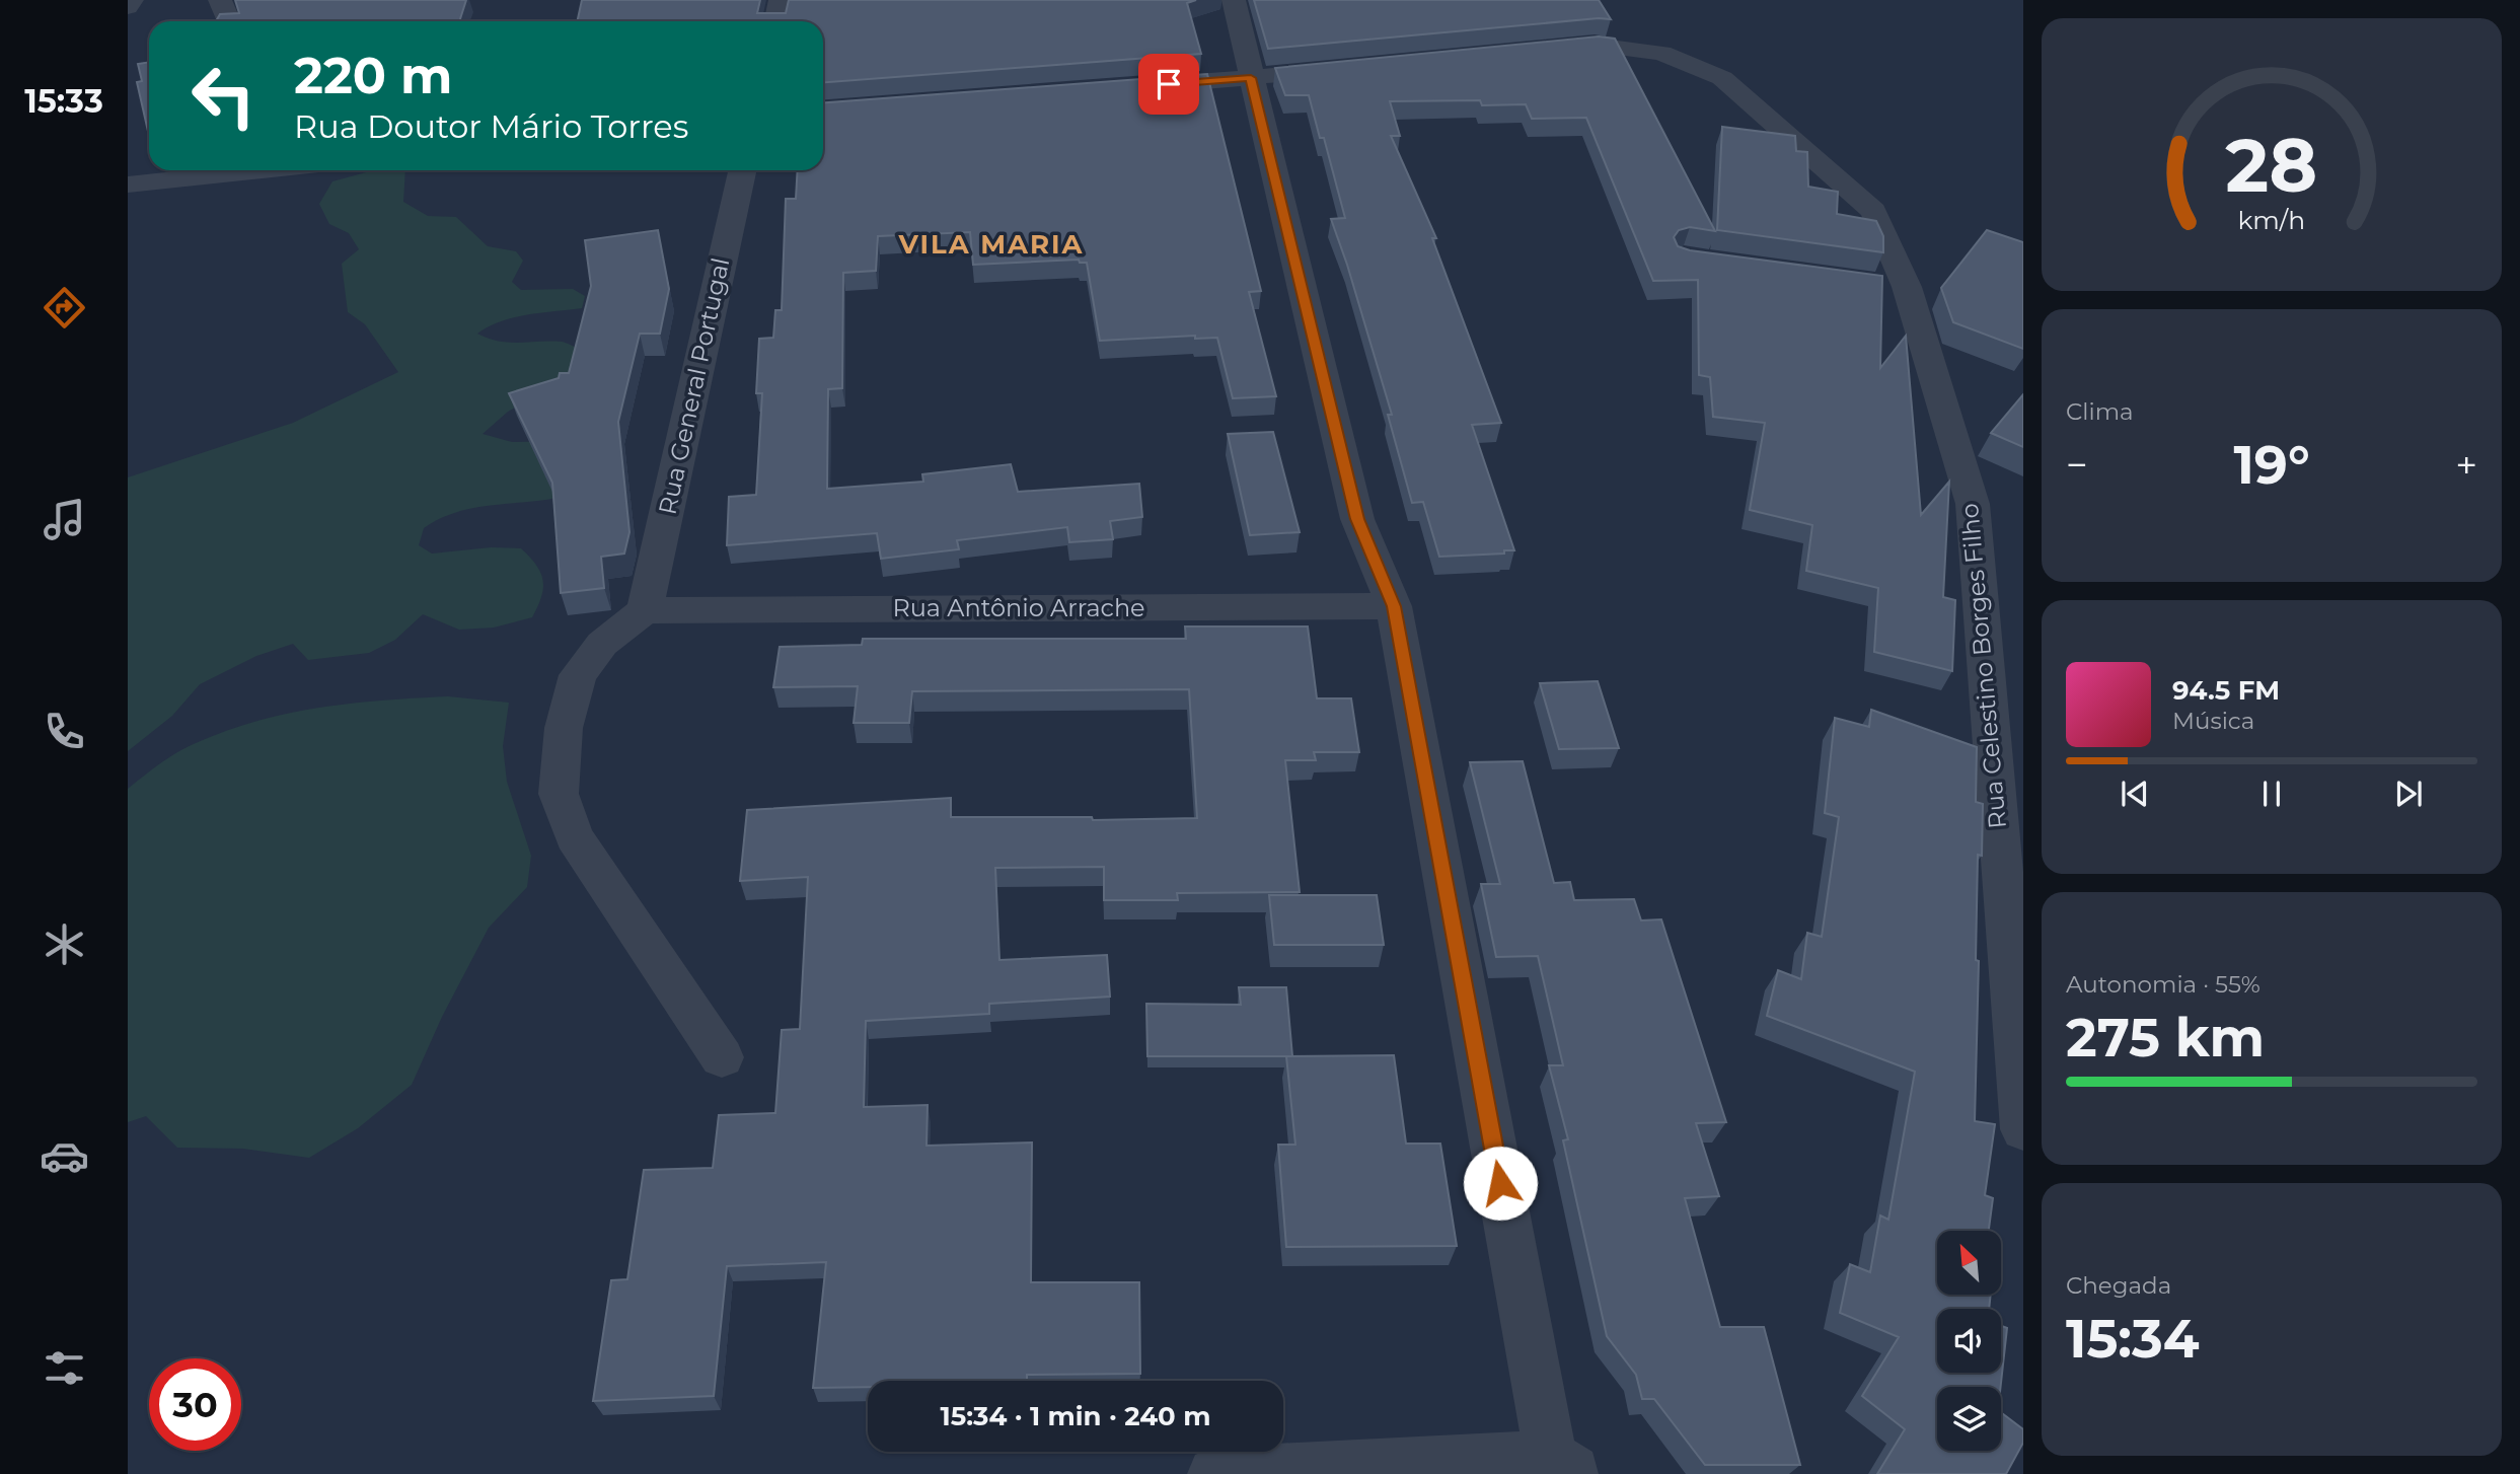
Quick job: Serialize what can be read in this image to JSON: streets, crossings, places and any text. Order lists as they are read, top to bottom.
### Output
{
  "streets": {
    "street": ["Rua General Portugal", "Rua Antônio Arrache", "Rua Celestino Borges Filho"]
  },
  "crossings": [
    ["Rua General Portugal", "Rua Antônio Arrache"]
  ],
  "districts": ["VILA MARIA"],
  "north": "top left",
  "page": {
    "tabs": "15:33",
    "turn": ["220 m", "Rua Doutor Mário Torres"],
    "tile": [
      "Clima",
      ["Autonomia · 55%", "275 km"],
      ["Chegada", "15:34"]
    ],
    "heat": ["−", "19°", "+"],
    "song": ["94.5 FM", "Música"],
    "limit": "30",
    "trip": "15:34 · 1 min · 240 m",
    "gauge": ["28", "km/h"]
  }
}
